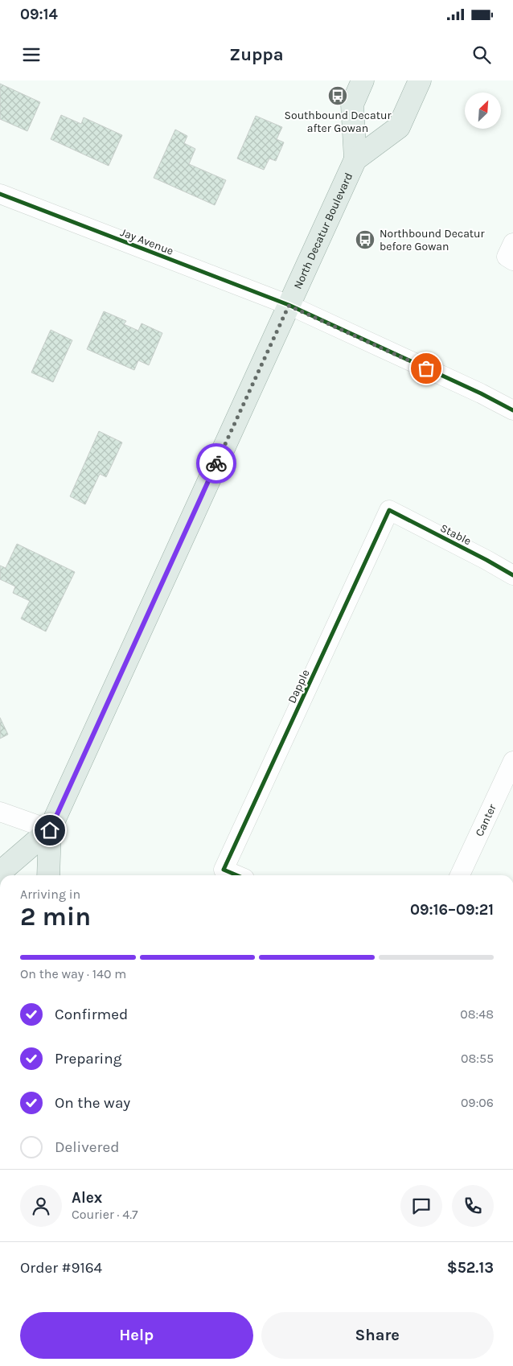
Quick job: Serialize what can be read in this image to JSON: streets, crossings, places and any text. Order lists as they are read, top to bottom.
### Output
{
  "streets": {
    "main road": ["North Decatur Boulevard"],
    "street": [
      "Jay Avenue",
      "Stable",
      "Dapple",
      "Canter"
    ]
  },
  "crossings": [
    ["North Decatur Boulevard", "Jay Avenue"],
    ["Stable", "Dapple"]
  ],
  "places": {
    "bus stop": ["Southbound Decatur after Gowan", "Northbound Decatur before Gowan"]
  },
  "north": "top right",
  "page": {
    "status": "09:14",
    "header": "Zuppa",
    "heading": ["2 min", "Arriving in", "09:16–09:21"],
    "panel": [
      "Alex",
      "Courier · 4.7",
      "Order #9164",
      "$52.13"
    ],
    "bar": "On the way · 140 m",
    "list": [
      ["Confirmed", "08:48"],
      ["Preparing", "08:55"],
      ["On the way", "09:06"],
      "Delivered"
    ],
    "buttons": ["Help", "Share"]
  }
}
